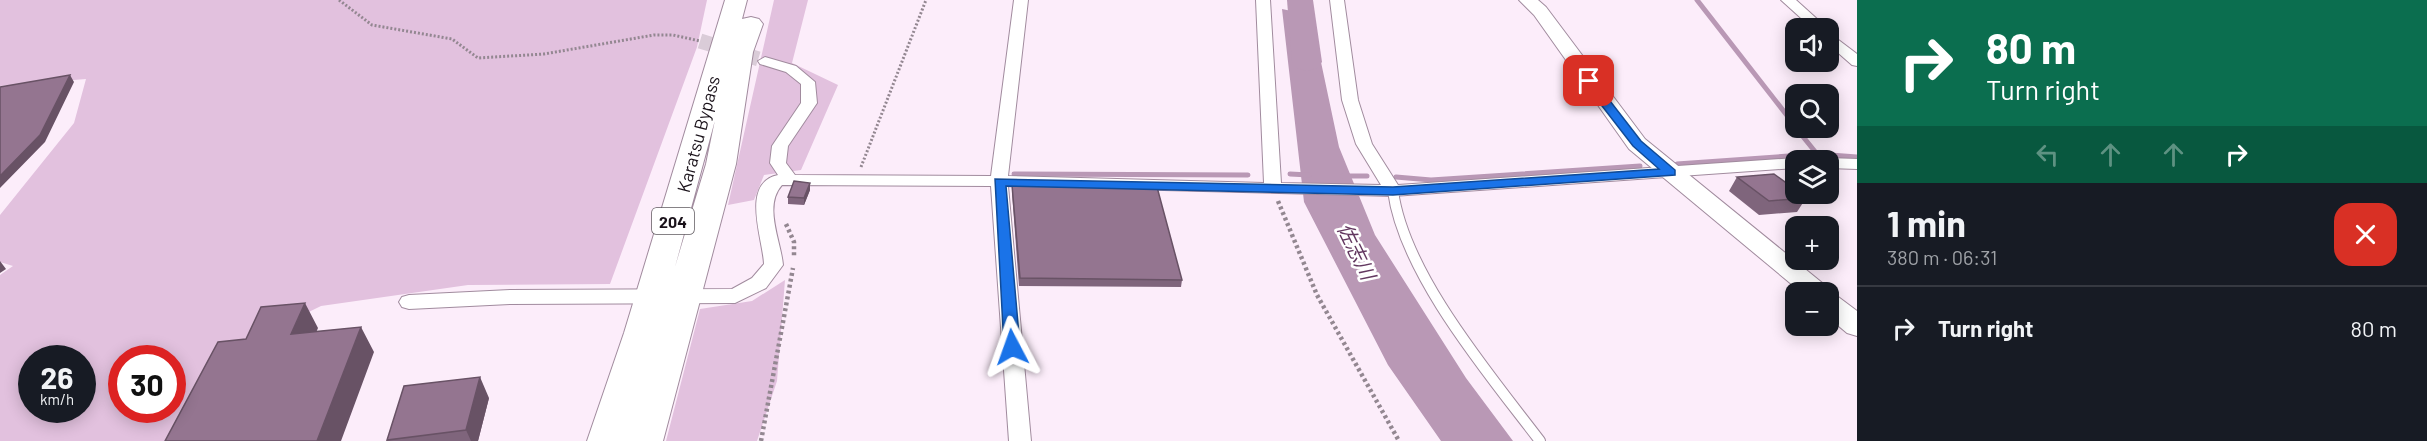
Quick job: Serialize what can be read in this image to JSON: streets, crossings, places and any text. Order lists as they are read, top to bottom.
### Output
{
  "streets": {
    "highway": ["Karatsu Bypass", "204"]
  },
  "water": ["佐志川"],
  "page": {
    "turn": ["80 m", "Turn right"],
    "map_buttons": ["+", "−"],
    "heading": ["1 min", "380 m · 06:31"],
    "list": [
      {
        "name": "Turn right",
        "value": "80 m"
      }
    ],
    "speed": "26 km/h",
    "limit": "30"
  }
}
